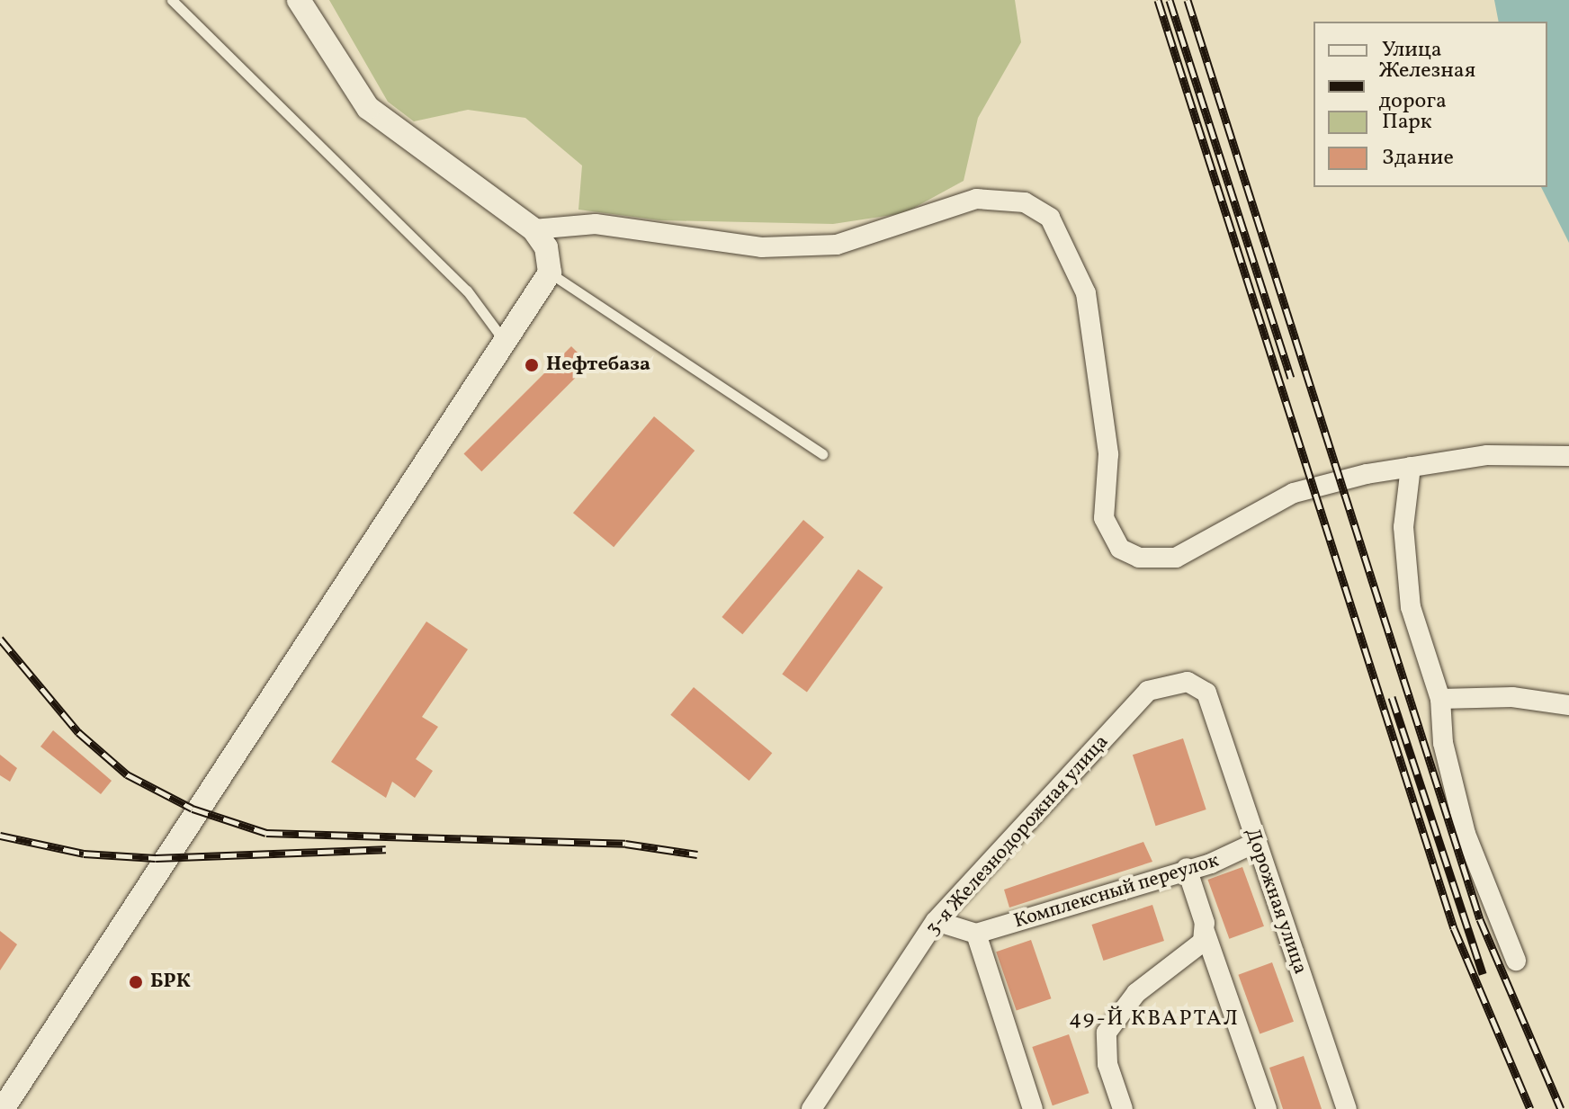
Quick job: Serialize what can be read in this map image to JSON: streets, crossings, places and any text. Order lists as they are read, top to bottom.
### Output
{
  "streets": {
    "street": ["3-я Железнодорожная улица", "Комплексный переулок", "Дорожная улица"]
  },
  "crossings": [
    ["3-я Железнодорожная улица", "Дорожная улица"],
    ["Комплексный переулок", "Дорожная улица"]
  ],
  "districts": ["49-Й КВАРТАЛ"],
  "places": ["Нефтебаза", "БРК"],
  "legend": [
    "Улица",
    "Железная дорога",
    "Парк",
    "Здание"
  ]
}
